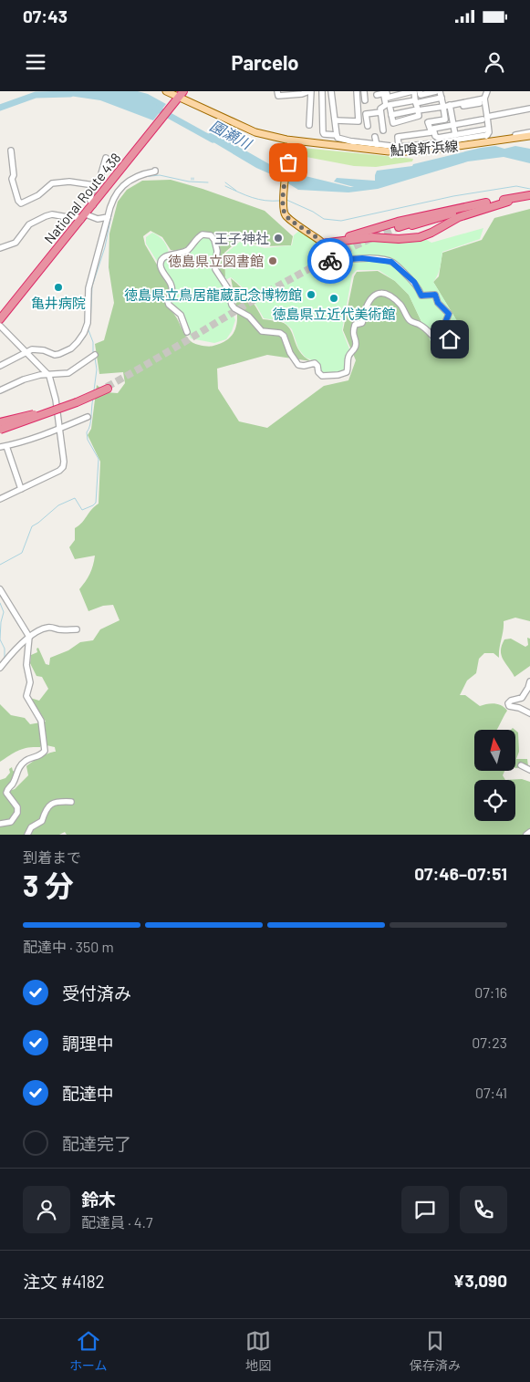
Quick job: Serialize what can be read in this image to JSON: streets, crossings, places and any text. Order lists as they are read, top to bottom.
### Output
{
  "streets": {
    "highway": ["National Route 438"],
    "main road": ["鮎喰新浜線"]
  },
  "crossings": [
    ["鮎喰新浜線", "National Route 438"]
  ],
  "water": ["園瀬川"],
  "places": [
    "王子神社",
    "徳島県立図書館",
    "亀井病院",
    "徳島県立鳥居龍蔵記念博物館",
    "徳島県立近代美術館"
  ],
  "north": "top",
  "page": {
    "status": "07:43",
    "header": "Parcelo",
    "heading": ["3 分", "到着まで", "07:46–07:51"],
    "panel": [
      "鈴木",
      "配達員 · 4.7",
      "注文 #4182",
      "¥3,090"
    ],
    "bar": "配達中 · 350 m",
    "list": [
      ["受付済み", "07:16"],
      ["調理中", "07:23"],
      ["配達中", "07:41"],
      "配達完了"
    ],
    "tabs": ["ホーム", "地図", "保存済み"]
  }
}
